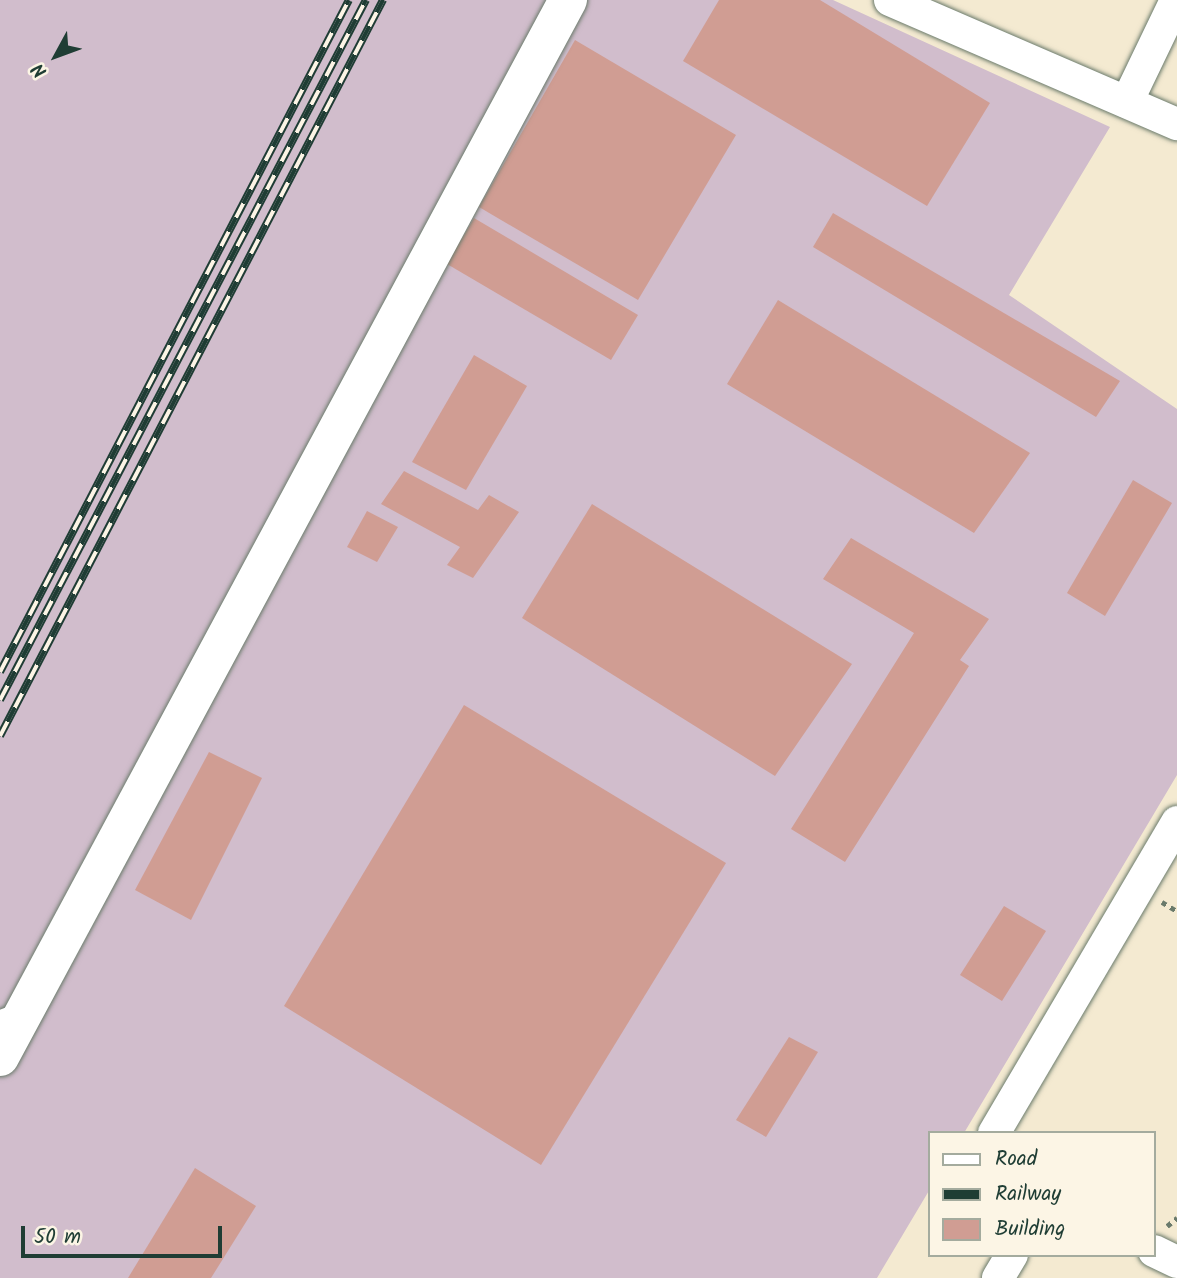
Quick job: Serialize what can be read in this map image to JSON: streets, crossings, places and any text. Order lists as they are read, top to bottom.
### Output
{
  "legend": ["Road", "Railway", "Building"],
  "scale_bar": "50 m",
  "north": "bottom left"
}
